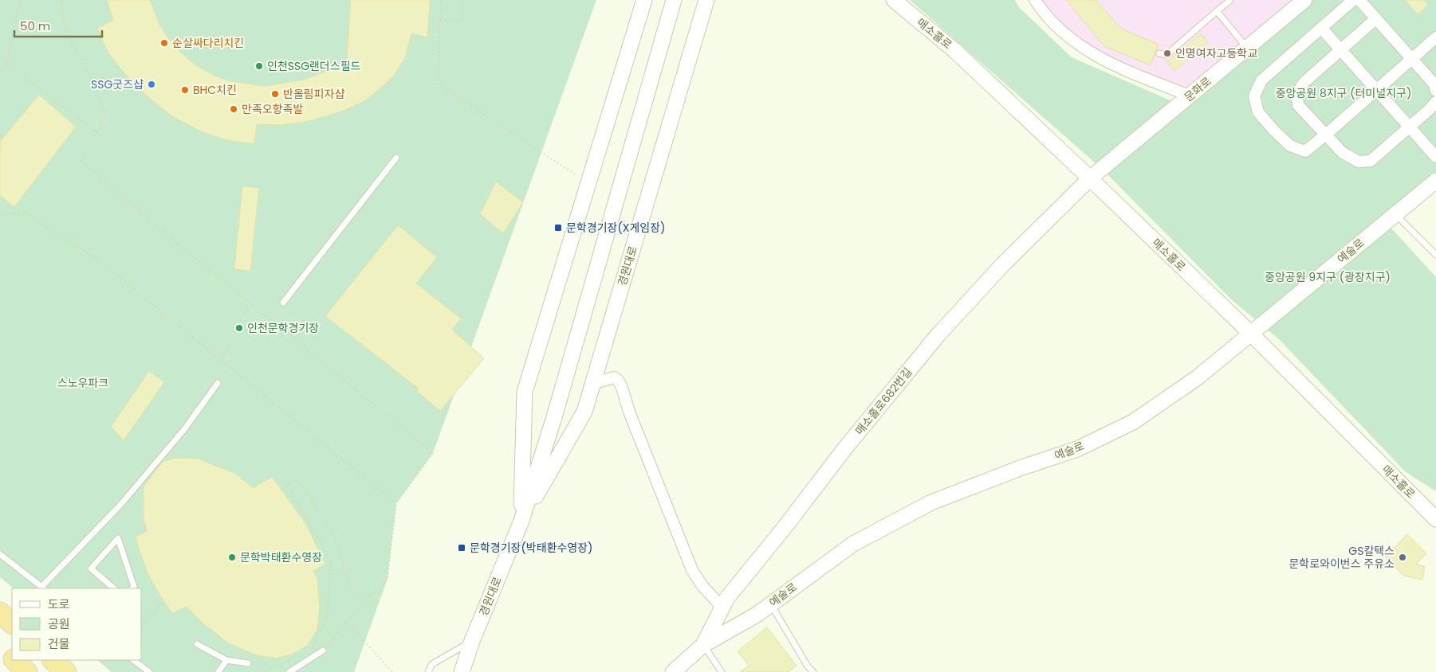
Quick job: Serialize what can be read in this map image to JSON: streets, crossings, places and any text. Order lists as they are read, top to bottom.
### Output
{
  "streets": {
    "main road": [
      "매소홀로",
      "문화로",
      "예술로",
      "경원대로",
      "매소홀로682번길"
    ]
  },
  "crossings": [
    ["매소홀로", "문화로"],
    ["매소홀로", "예술로"],
    ["매소홀로", "매소홀로682번길"],
    ["문화로", "매소홀로682번길"],
    ["예술로", "매소홀로682번길"]
  ],
  "parks": ["중앙공원 8지구 (터미널지구)", "중앙공원 9지구 (광장지구)", "스노우파크"],
  "places": {
    "other": [
      "순살싸다리치킨",
      "인명여자고등학교",
      "인천SSG랜더스필드",
      "SSG굿즈샵",
      "BHC치킨",
      "반올림피자샵",
      "만족오향족발",
      "인천문학경기장",
      "문학박태환수영장",
      "GS칼텍스 문학로와이번스 주유소"
    ],
    "transit": ["문학경기장(X게임장)", "문학경기장(박태환수영장)"]
  },
  "legend": ["도로", "공원", "건물"],
  "scale_bar": "50 m"
}
